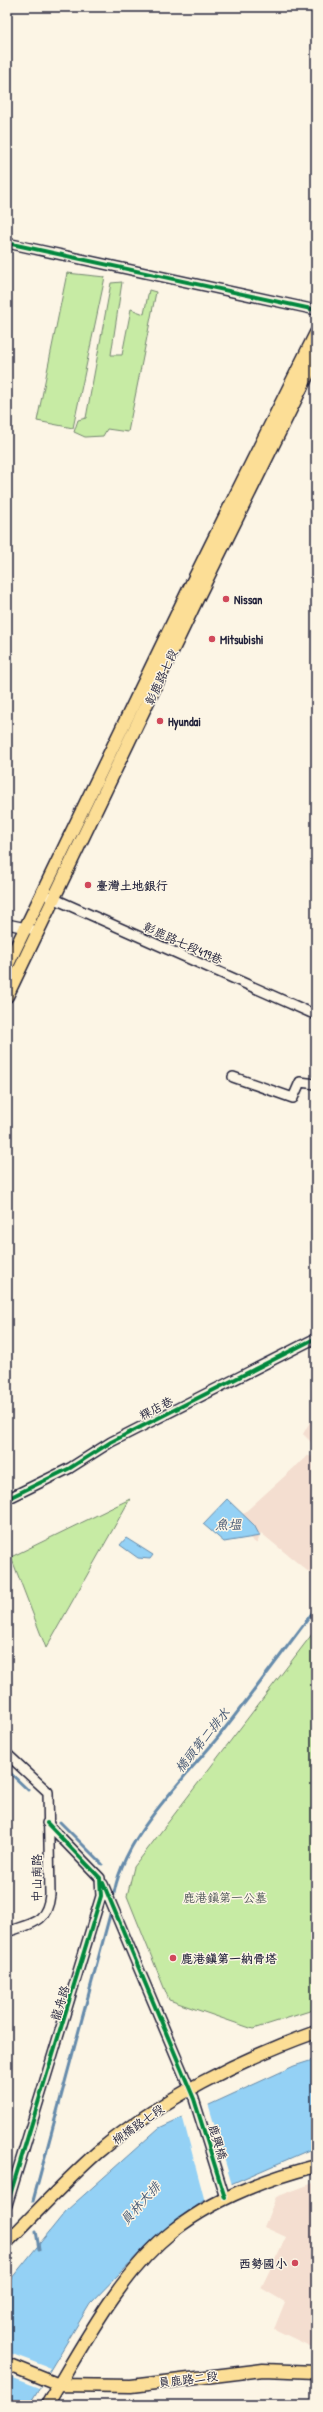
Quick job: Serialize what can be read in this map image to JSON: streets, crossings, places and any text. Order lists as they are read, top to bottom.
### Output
{
  "streets": {
    "main road": ["彰鹿路七段", "柳橋路七段", "員鹿路二段"],
    "street": [
      "彰鹿路七段419巷",
      "粿店巷",
      "中山南路",
      "龍舟路",
      "鹿興橋"
    ]
  },
  "crossings": [
    ["彰鹿路七段", "彰鹿路七段419巷"],
    ["龍舟路", "鹿興橋"],
    ["柳橋路七段", "鹿興橋"]
  ],
  "water": ["魚塭", "橋頭第二排水", "員林大排"],
  "parks": ["鹿港鎮第一公墓"],
  "places": [
    "Nissan",
    "Mitsubishi",
    "Hyundai",
    "臺灣土地銀行",
    "鹿港鎮第一納骨塔",
    "西勢國小"
  ]
}
